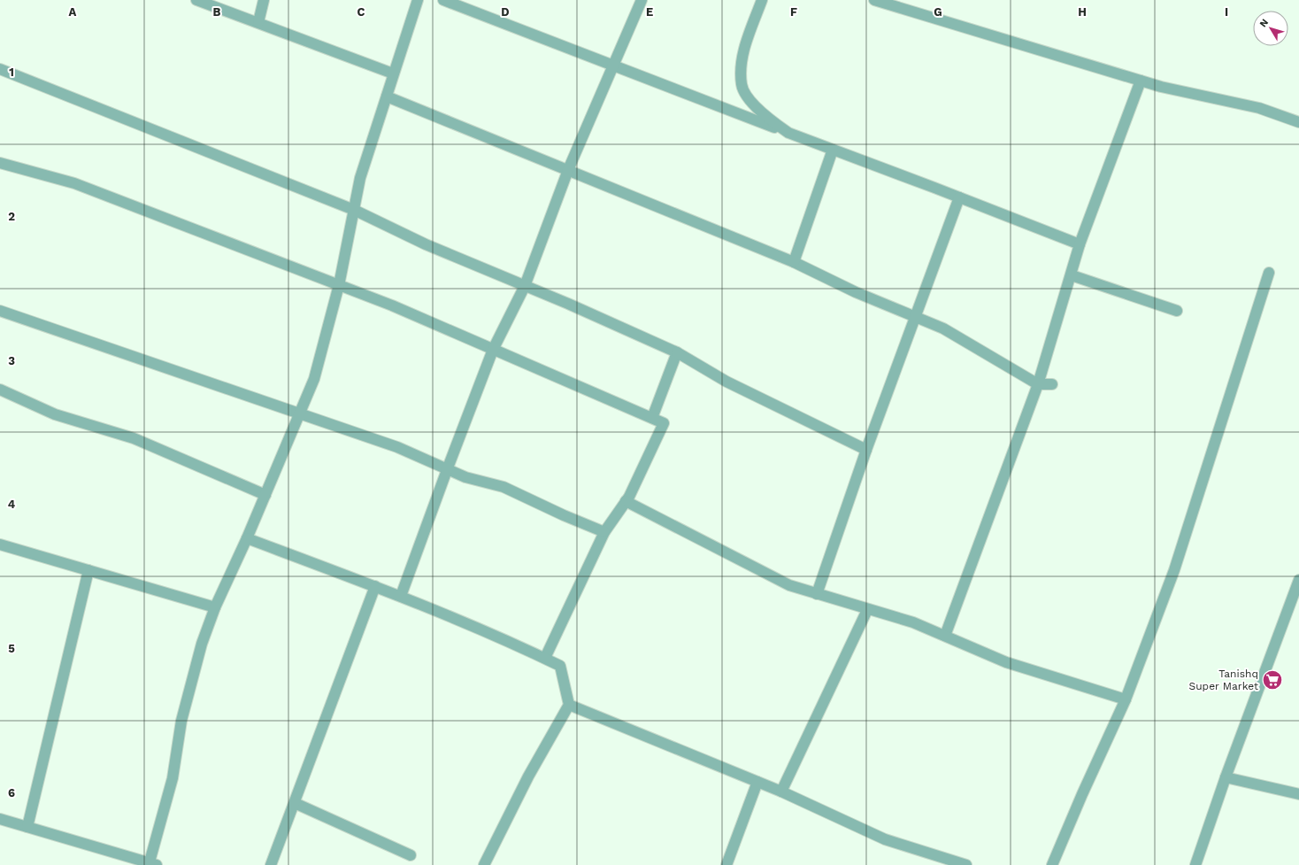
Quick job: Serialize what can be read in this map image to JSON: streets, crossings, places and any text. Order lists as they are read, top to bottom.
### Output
{
  "places": {
    "supermarket": ["Tanishq Super Market"]
  },
  "north": "top left",
  "grid": {
    "columns": [
      "A",
      "B",
      "C",
      "D",
      "E",
      "F",
      "G",
      "H",
      "I"
    ],
    "rows": [
      "1",
      "2",
      "3",
      "4",
      "5",
      "6"
    ]
  }
}
